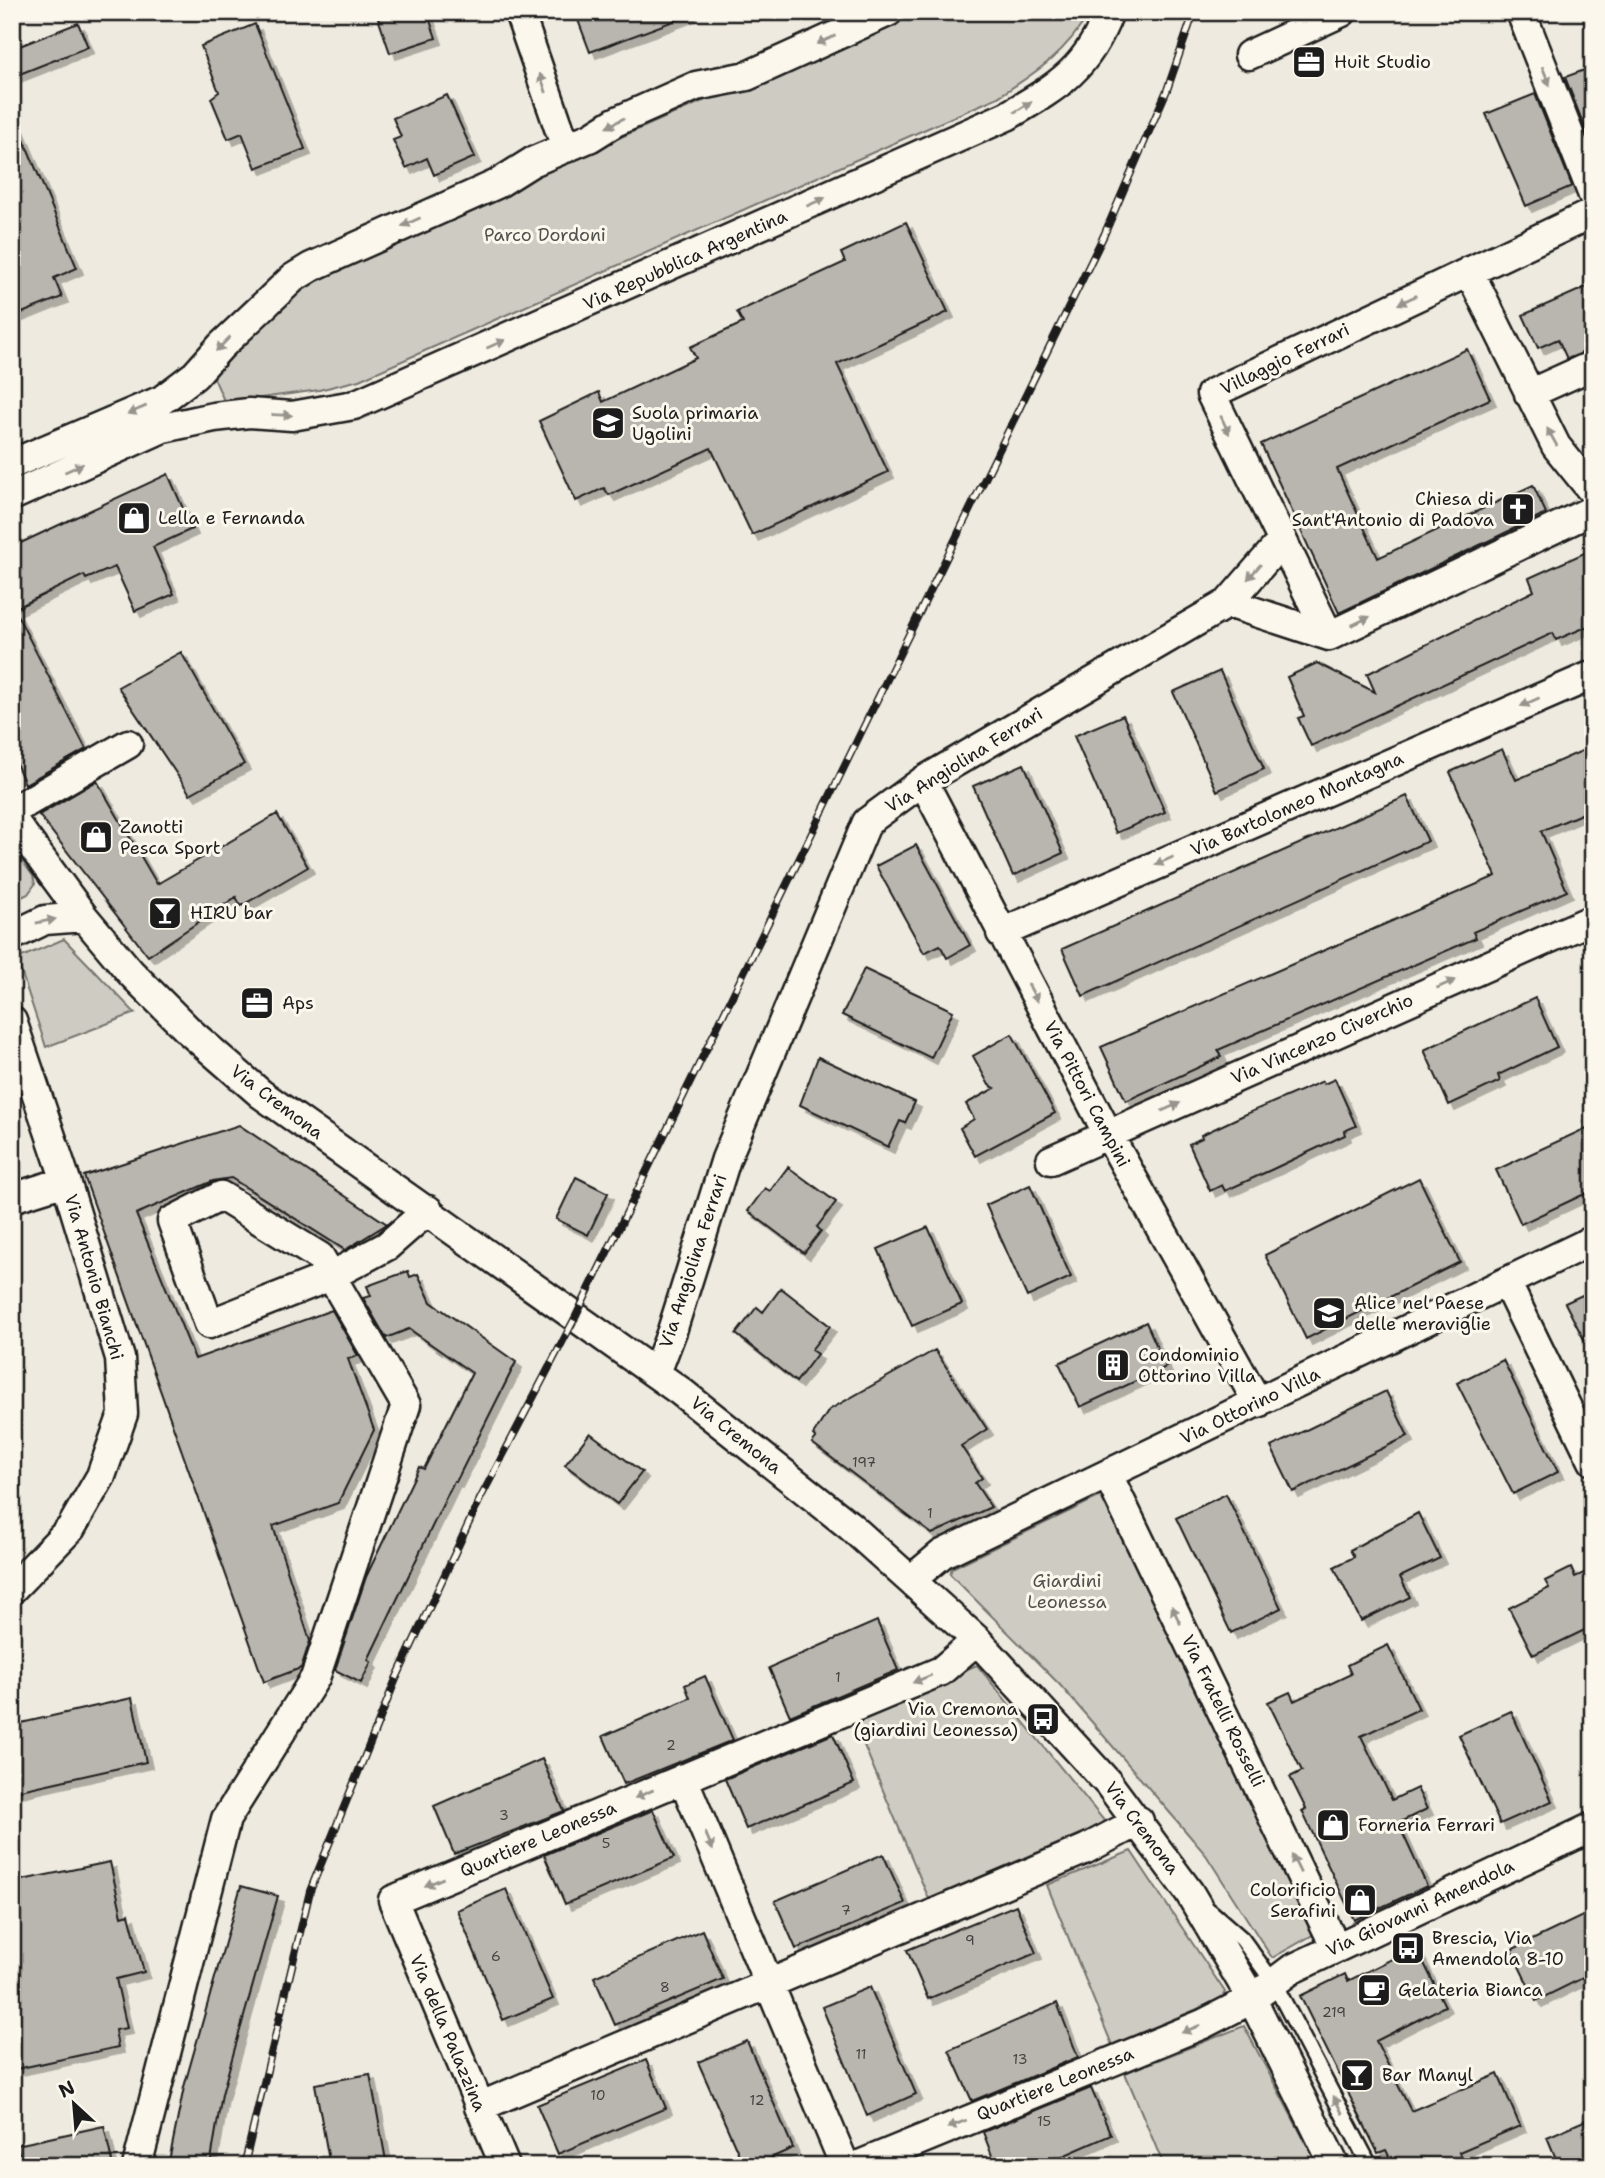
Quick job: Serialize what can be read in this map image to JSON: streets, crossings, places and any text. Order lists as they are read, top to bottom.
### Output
{
  "streets": {
    "street": [
      "Via Repubblica Argentina",
      "Villaggio Ferrari",
      "Via Angiolina Ferrari",
      "Via Bartolomeo Montagna",
      "Via Vincenzo Civerchio",
      "Via Pittori Campini",
      "Via Cremona",
      "Via Antonio Bianchi",
      "Via Ottorino Villa",
      "Via Fratelli Rosselli",
      "Quartiere Leonessa",
      "Via Giovanni Amendola",
      "Via della Palazzina"
    ]
  },
  "crossings": [
    ["Via Angiolina Ferrari", "Via Pittori Campini"],
    ["Via Angiolina Ferrari", "Via Cremona"],
    ["Via Bartolomeo Montagna", "Via Pittori Campini"],
    ["Via Vincenzo Civerchio", "Via Pittori Campini"],
    ["Via Pittori Campini", "Via Ottorino Villa"],
    ["Via Cremona", "Via Ottorino Villa"],
    ["Via Cremona", "Quartiere Leonessa"],
    ["Via Cremona", "Via Giovanni Amendola"],
    ["Via Ottorino Villa", "Via Fratelli Rosselli"],
    ["Via Fratelli Rosselli", "Via Giovanni Amendola"],
    ["Quartiere Leonessa", "Via Giovanni Amendola"],
    ["Quartiere Leonessa", "Via della Palazzina"]
  ],
  "one_way": ["Via Vincenzo Civerchio", "Via Fratelli Rosselli"],
  "parks": ["Parco Dordoni", "Giardini Leonessa"],
  "places": {
    "office": ["Huit Studio", "Aps"],
    "school or university": ["Suola primaria Ugolini", "Alice nel Paese delle meraviglie"],
    "church": ["Chiesa di Sant'Antonio di Padova"],
    "shop": [
      "Lella e Fernanda",
      "Zanotti Pesca Sport",
      "Forneria Ferrari",
      "Colorificio Serafini"
    ],
    "bar": ["HIRU bar", "Bar Manyl"],
    "building": ["Condominio Ottorino Villa"],
    "bus stop": ["Via Cremona (giardini Leonessa)", "Brescia, Via Amendola 8-10"],
    "cafe": ["Gelateria Bianca"]
  },
  "house_numbers": [
    "197",
    "1",
    "1",
    "2",
    "3",
    "5",
    "7",
    "9",
    "6",
    "8",
    "219",
    "11",
    "13",
    "10",
    "12",
    "15"
  ],
  "north": "top left"
}
